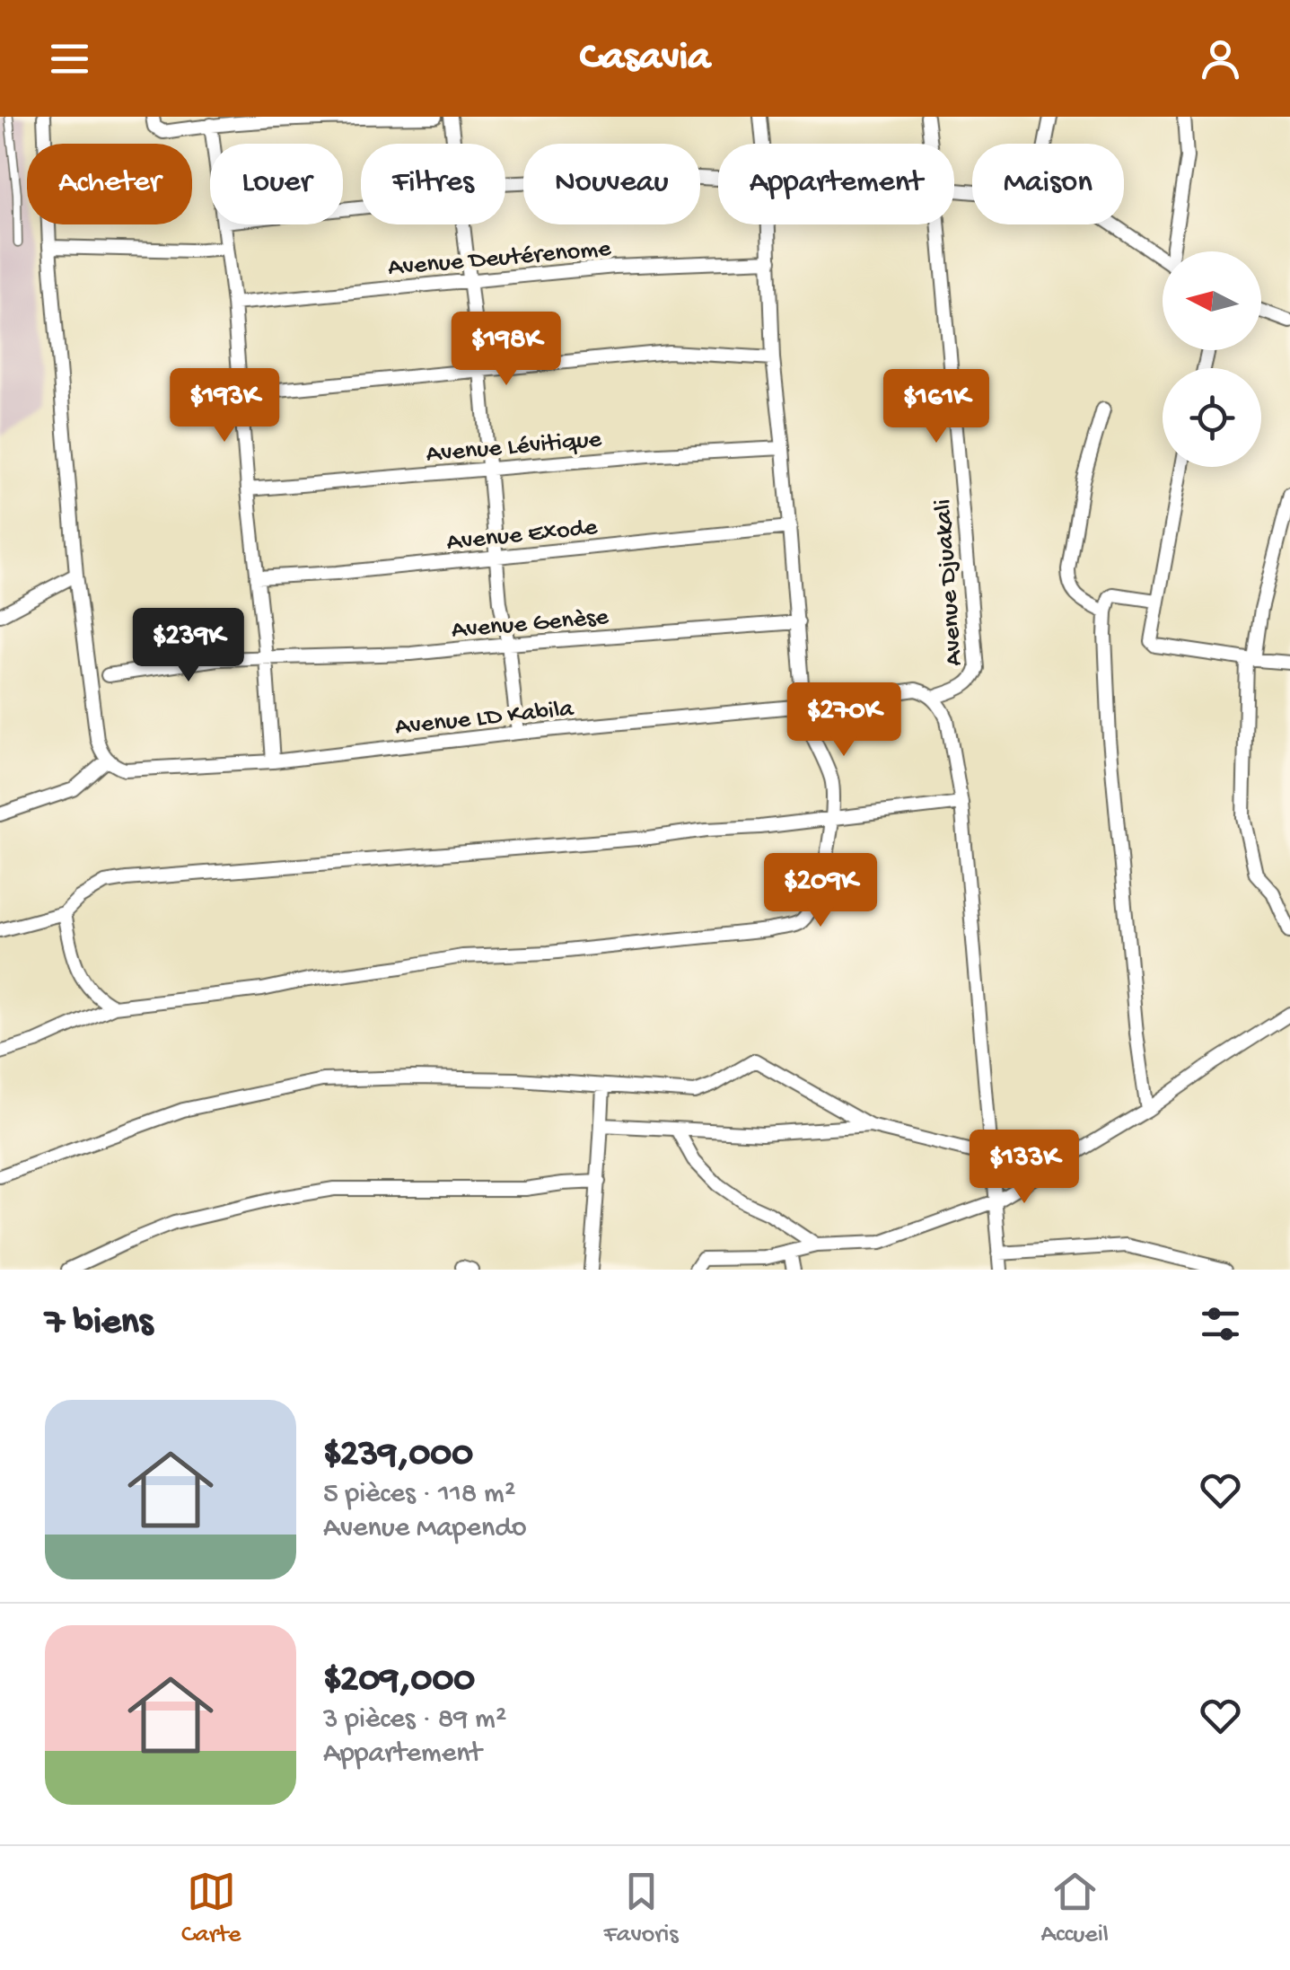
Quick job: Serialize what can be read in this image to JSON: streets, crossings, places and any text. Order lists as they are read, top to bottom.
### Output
{
  "streets": {
    "street": [
      "Avenue Deutérenome",
      "Avenue Lévitique",
      "Avenue Exode",
      "Avenue Djuakali",
      "Avenue Genèse",
      "Avenue LD Kabila"
    ]
  },
  "crossings": [
    ["Avenue Djuakali", "Avenue LD Kabila"]
  ],
  "north": "left",
  "page": {
    "header": "Casavia",
    "chip": [
      "Acheter",
      "Louer",
      "Filtres",
      "Nouveau",
      "Appartement",
      "Maison"
    ],
    "price": [
      "$198K",
      "$193K",
      "$161K",
      "$239K",
      "$270K",
      "$209K",
      "$133K"
    ],
    "heading": "7 biens",
    "list": [
      {
        "name": "$239,000",
        "note": "5 pièces · 118 m² · Avenue Mapendo"
      },
      {
        "name": "$209,000",
        "note": "3 pièces · 89 m² · Appartement"
      }
    ],
    "tabs": ["Carte", "Favoris", "Accueil"]
  }
}
